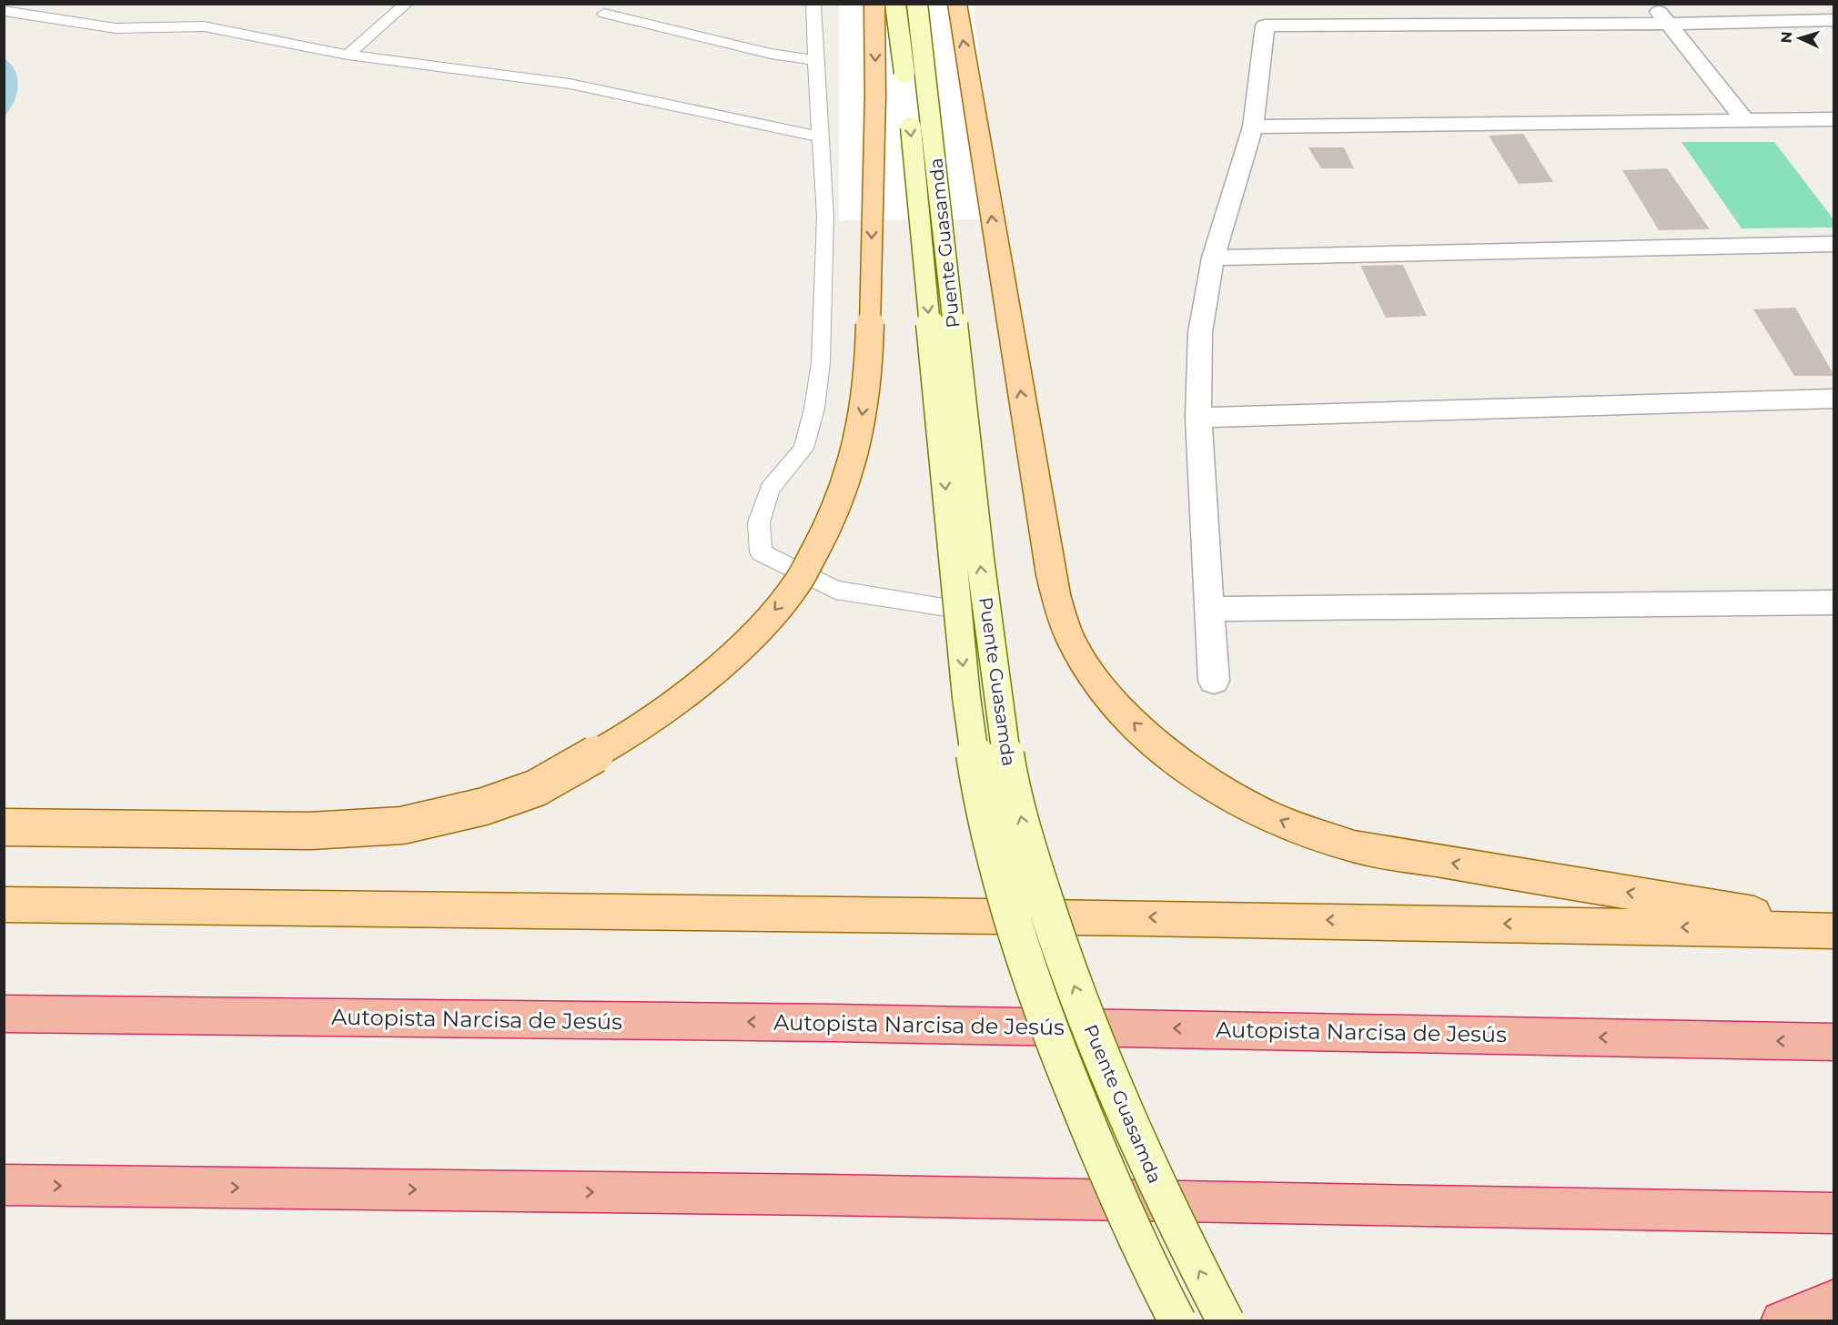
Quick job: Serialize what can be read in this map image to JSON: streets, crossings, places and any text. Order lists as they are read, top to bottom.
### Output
{
  "streets": {
    "highway": ["Autopista Narcisa de Jesús"],
    "main road": ["Puente Guasamda"]
  },
  "north": "left"
}
